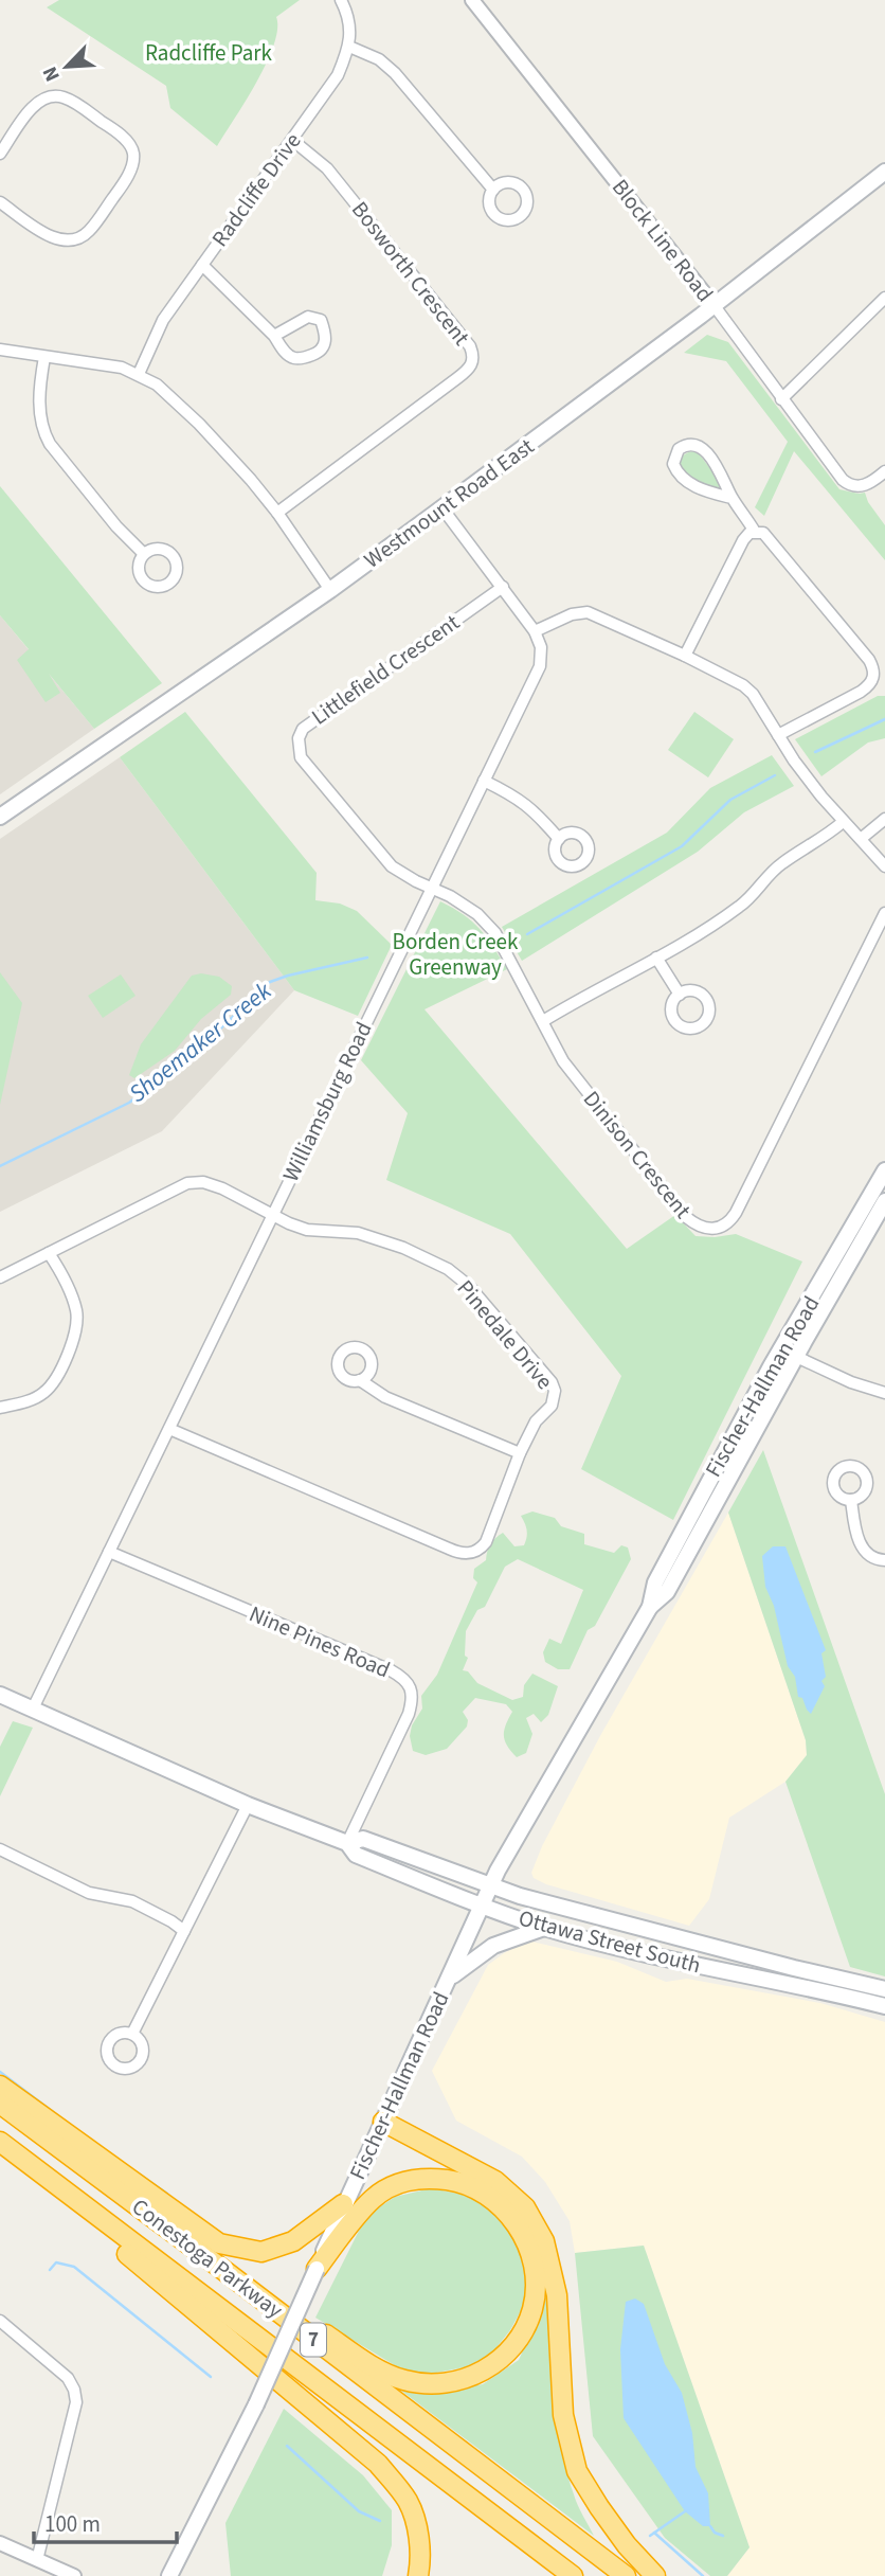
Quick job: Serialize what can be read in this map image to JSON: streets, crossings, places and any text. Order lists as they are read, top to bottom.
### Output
{
  "streets": {
    "highway": ["Conestoga Parkway", "7"],
    "main road": ["Westmount Road East", "Fischer-Hallman Road", "Ottawa Street South"],
    "street": [
      "Radcliffe Drive",
      "Block Line Road",
      "Bosworth Crescent",
      "Littlefield Crescent",
      "Williamsburg Road",
      "Dinison Crescent",
      "Pinedale Drive",
      "Nine Pines Road"
    ]
  },
  "crossings": [
    ["Radcliffe Drive", "Bosworth Crescent"],
    ["Block Line Road", "Westmount Road East"],
    ["Littlefield Crescent", "Williamsburg Road"],
    ["Littlefield Crescent", "Dinison Crescent"],
    ["Williamsburg Road", "Dinison Crescent"],
    ["Williamsburg Road", "Pinedale Drive"],
    ["Williamsburg Road", "Nine Pines Road"],
    ["Williamsburg Road", "Ottawa Street South"],
    ["Fischer-Hallman Road", "Ottawa Street South"],
    ["Nine Pines Road", "Ottawa Street South"]
  ],
  "water": ["Shoemaker Creek"],
  "parks": ["Radcliffe Park", "Borden Creek Greenway"],
  "scale_bar": "100 m",
  "north": "bottom left"
}
